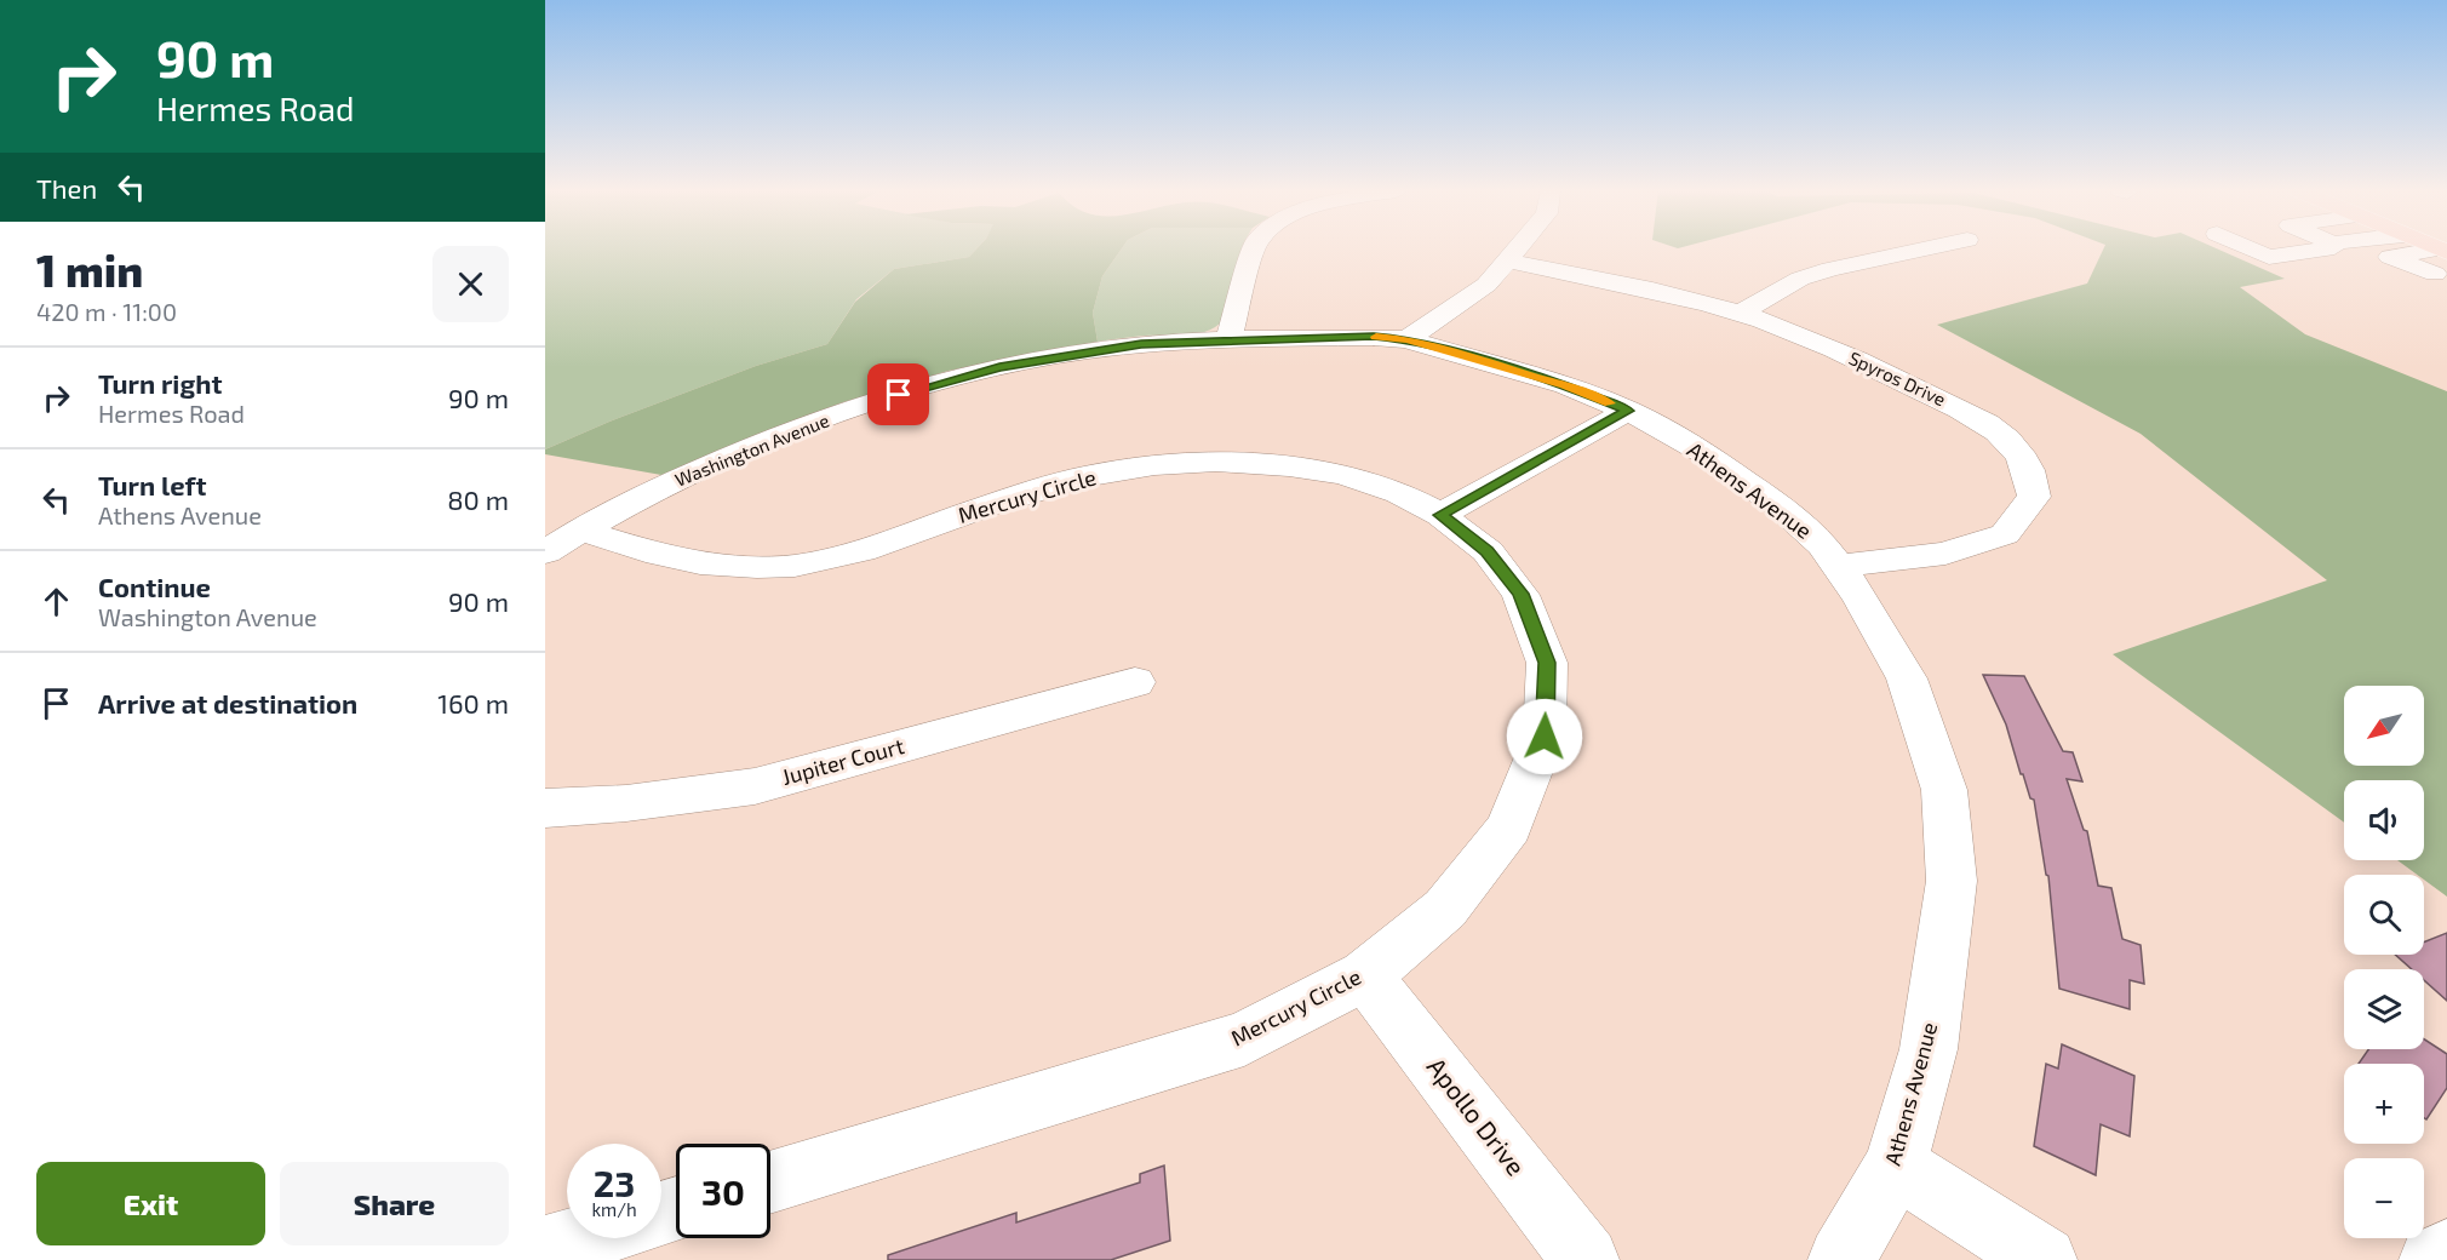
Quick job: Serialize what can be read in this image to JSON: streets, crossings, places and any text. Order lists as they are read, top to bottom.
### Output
{
  "streets": {
    "street": [
      "Spyros Drive",
      "Washington Avenue",
      "Athens Avenue",
      "Mercury Circle",
      "Jupiter Court",
      "Apollo Drive"
    ]
  },
  "crossings": [
    ["Spyros Drive", "Athens Avenue"],
    ["Washington Avenue", "Athens Avenue"],
    ["Washington Avenue", "Mercury Circle"],
    ["Mercury Circle", "Apollo Drive"]
  ],
  "north": "bottom left",
  "page": {
    "turn": ["90 m", "Hermes Road"],
    "then": "Then",
    "heading": ["1 min", "420 m · 11:00"],
    "list": [
      {
        "name": "Turn right",
        "note": "Hermes Road",
        "value": "90 m"
      },
      {
        "name": "Turn left",
        "note": "Athens Avenue",
        "value": "80 m"
      },
      {
        "name": "Continue",
        "note": "Washington Avenue",
        "value": "90 m"
      },
      {
        "name": "Arrive at destination",
        "value": "160 m"
      }
    ],
    "map_buttons": ["+", "−"],
    "speed": "23 km/h",
    "limit": "30",
    "buttons": ["Exit", "Share"]
  }
}
